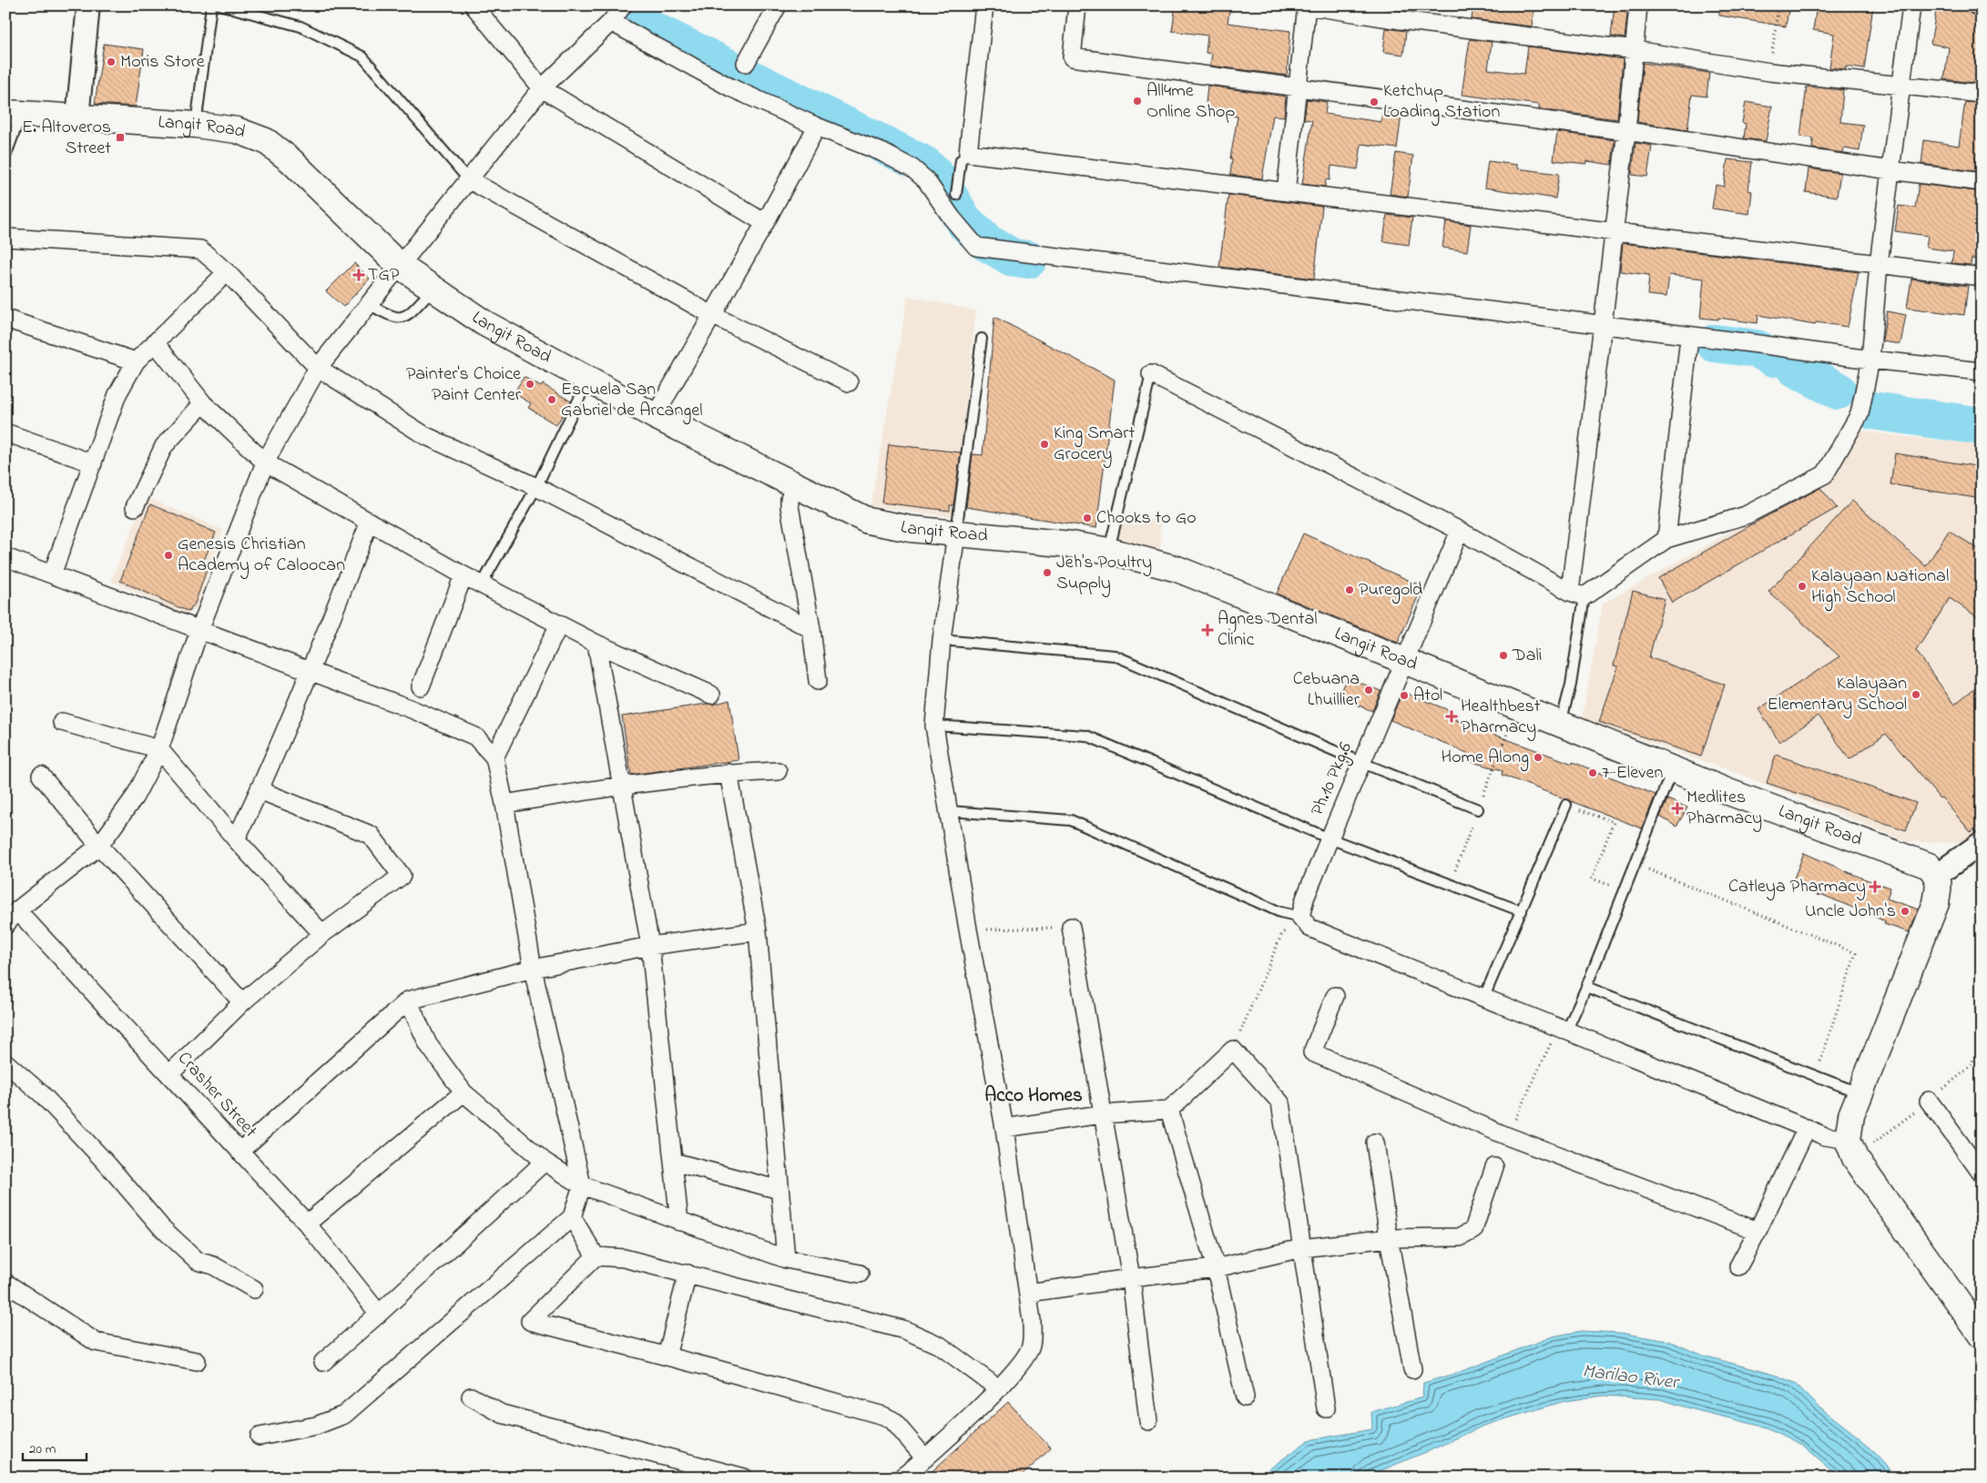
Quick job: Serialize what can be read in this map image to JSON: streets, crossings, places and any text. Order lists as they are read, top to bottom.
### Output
{
  "streets": {
    "main road": ["Langit Road"],
    "street": ["Ph.10 Pkg.6", "Crasher Street"]
  },
  "crossings": [
    ["Langit Road", "Ph.10 Pkg.6"]
  ],
  "districts": ["Acco Homes"],
  "water": ["Marilao River"],
  "places": {
    "other": [
      "Moris Store",
      "All4me Online Shop",
      "Ketchup Loading Station",
      "Painter's Choice Paint Center",
      "Escuela San Gabriel de Arcangel",
      "King Smart Grocery",
      "Chooks to Go",
      "Genesis Christian Academy of Caloocan",
      "Jeh's Poultry Supply",
      "Kalayaan National High School",
      "Puregold",
      "Dali",
      "Cebuana Lhuillier",
      "Kalayaan Elementary School",
      "Atol",
      "Home Along",
      "7-Eleven",
      "Uncle John's"
    ],
    "transit": ["E. Altoveros Street"],
    "health": [
      "TGP",
      "Agnes Dental Clinic",
      "Healthbest Pharmacy",
      "Medlites Pharmacy",
      "Catleya Pharmacy"
    ]
  },
  "scale_bar": "20 m"
}
